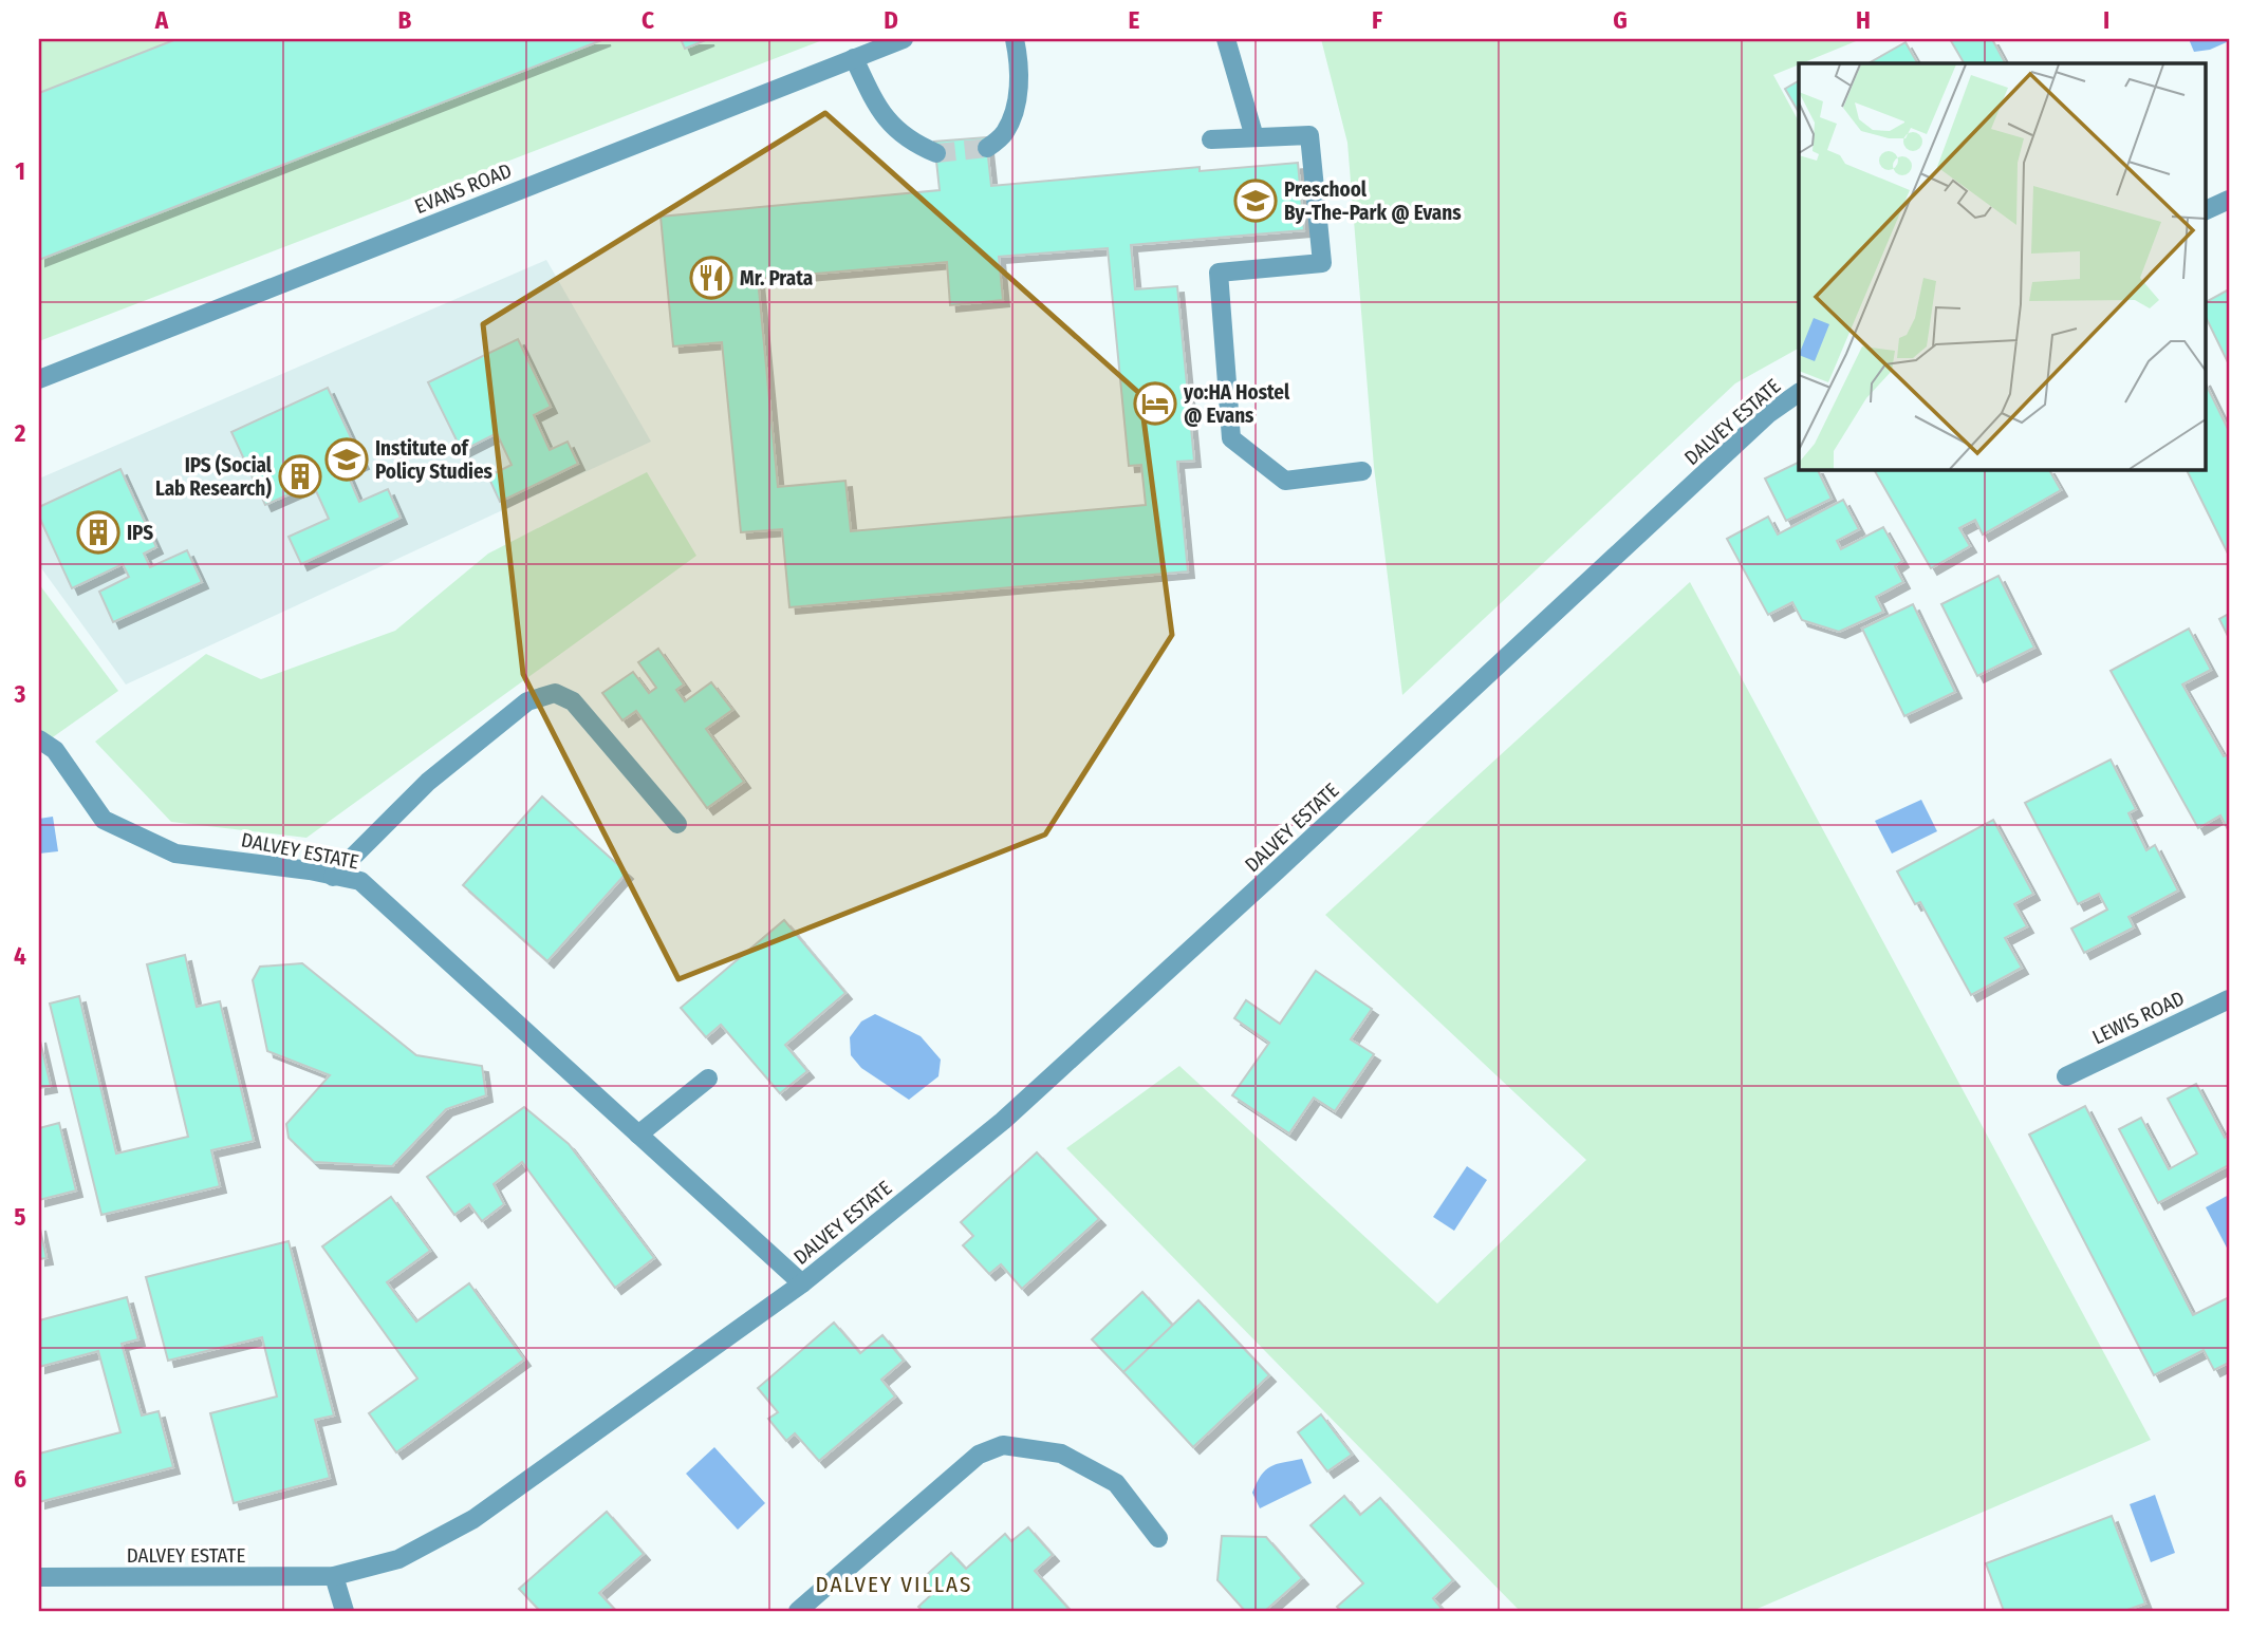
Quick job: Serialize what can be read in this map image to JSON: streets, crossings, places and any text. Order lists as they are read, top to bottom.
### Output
{
  "streets": {
    "street": ["EVANS ROAD", "DALVEY ESTATE", "LEWIS ROAD"]
  },
  "districts": ["DALVEY VILLAS"],
  "places": {
    "school or university": ["Preschool By-The-Park @ Evans", "Institute of Policy Studies"],
    "restaurant": ["Mr. Prata"],
    "hotel": ["yo:HA Hostel @ Evans"],
    "building": ["IPS (Social Lab Research)", "IPS"]
  },
  "grid": {
    "columns": [
      "A",
      "B",
      "C",
      "D",
      "E",
      "F",
      "G",
      "H",
      "I"
    ],
    "rows": [
      "1",
      "2",
      "3",
      "4",
      "5",
      "6"
    ]
  }
}
